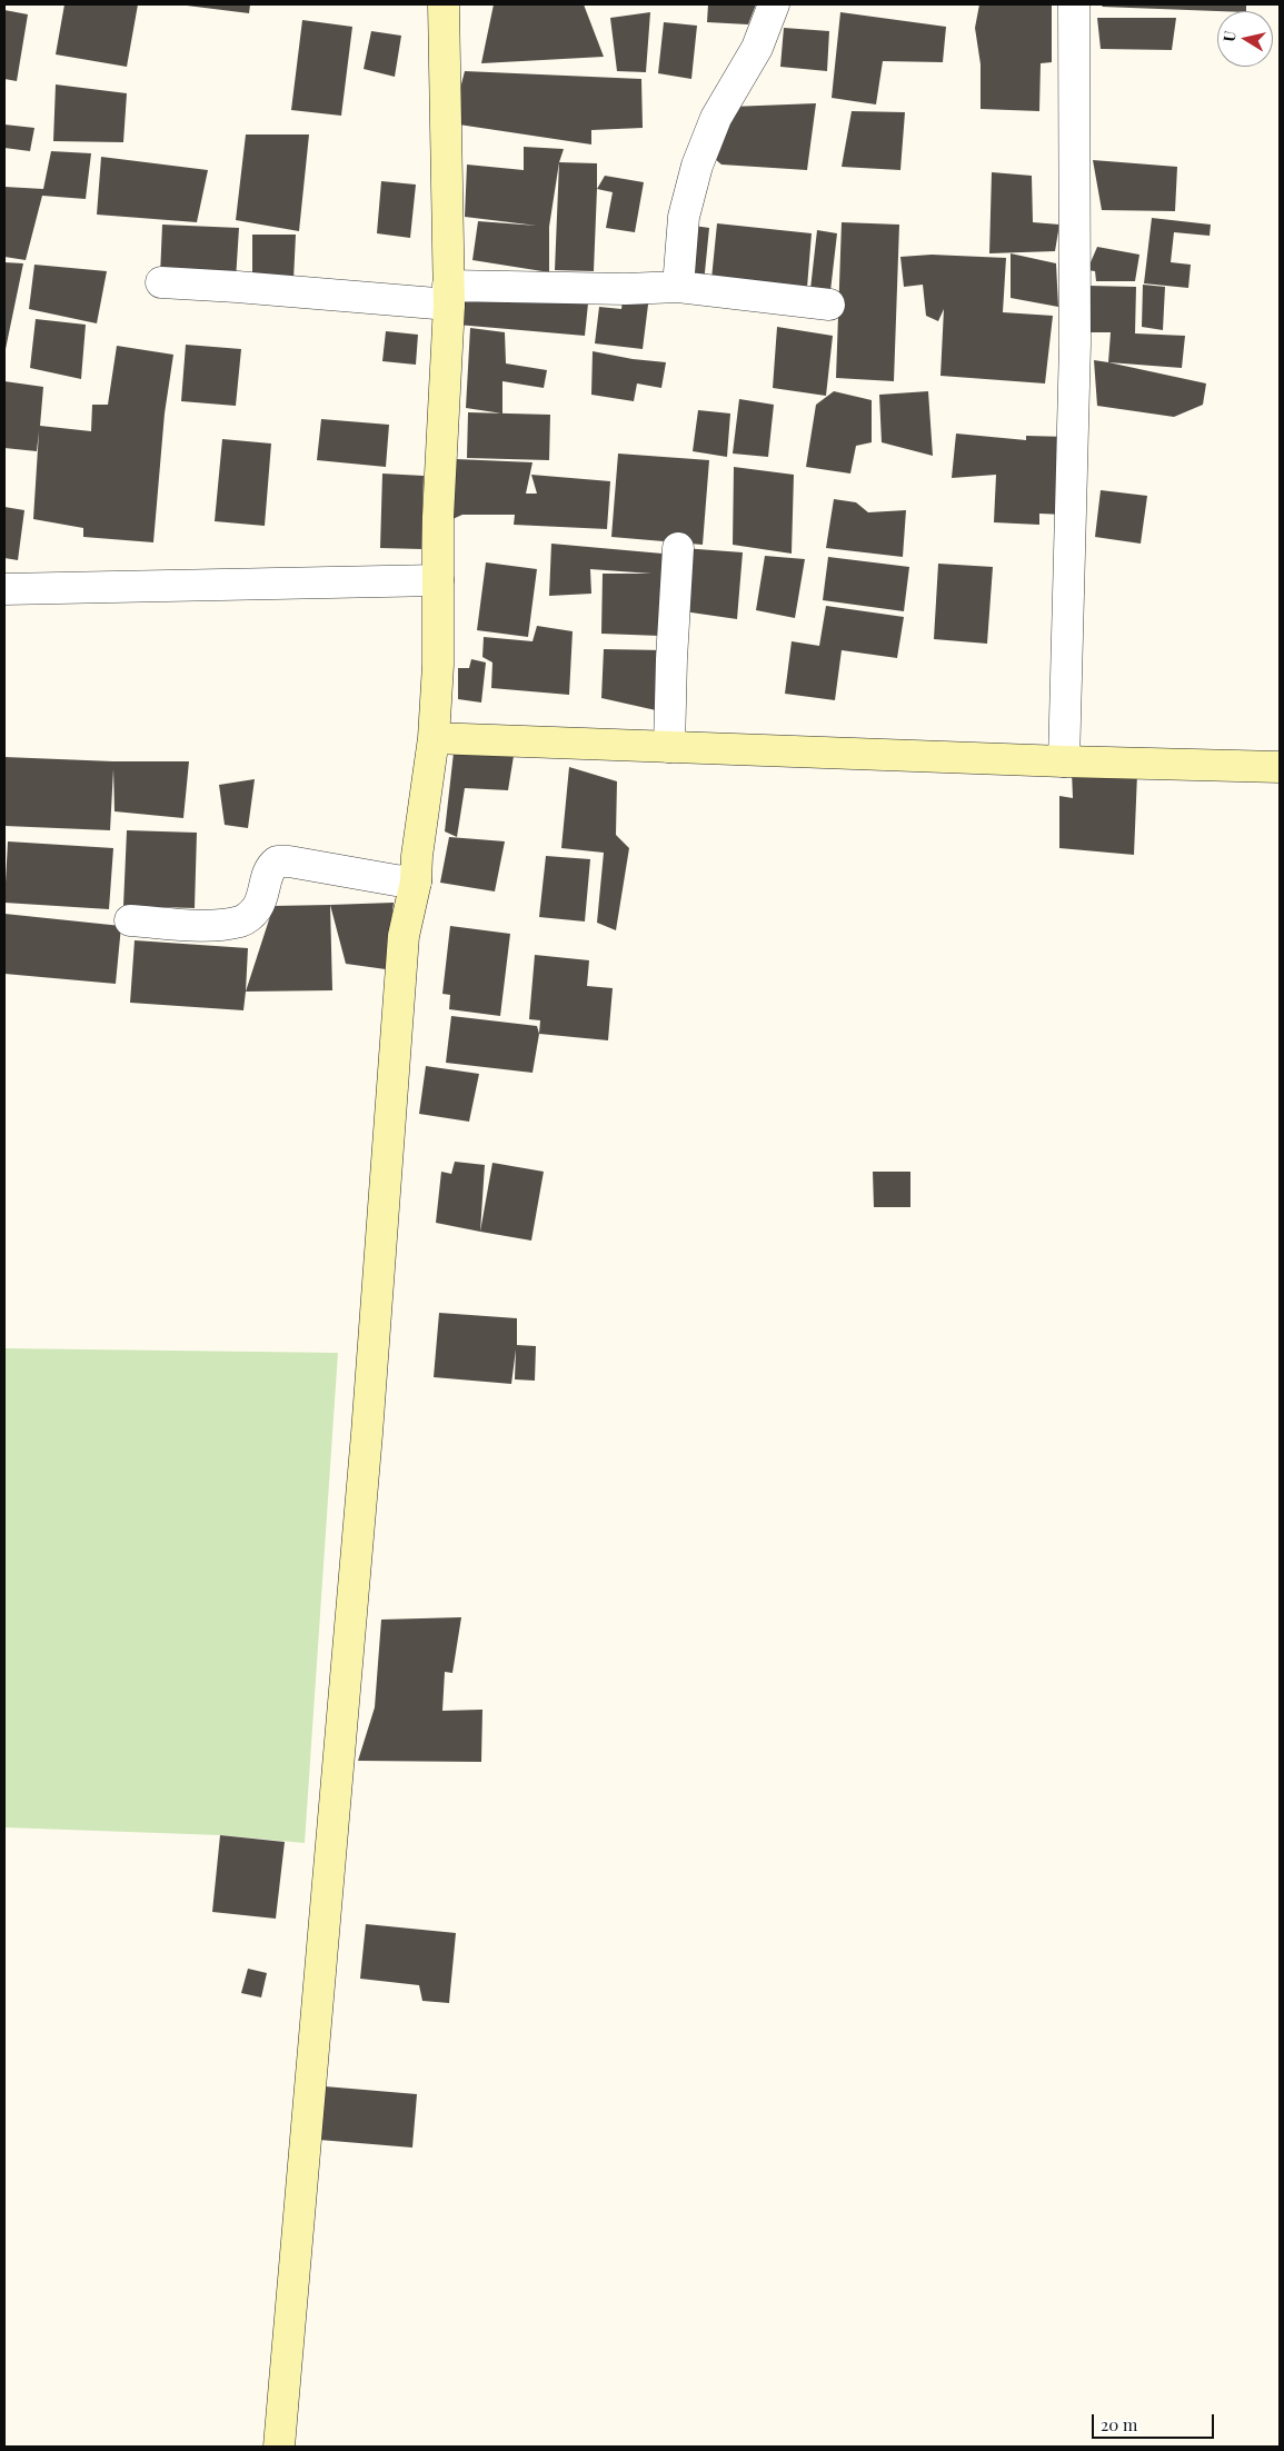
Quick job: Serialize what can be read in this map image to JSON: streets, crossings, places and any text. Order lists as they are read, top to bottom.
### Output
{
  "scale_bar": "20 m",
  "north": "left"
}
